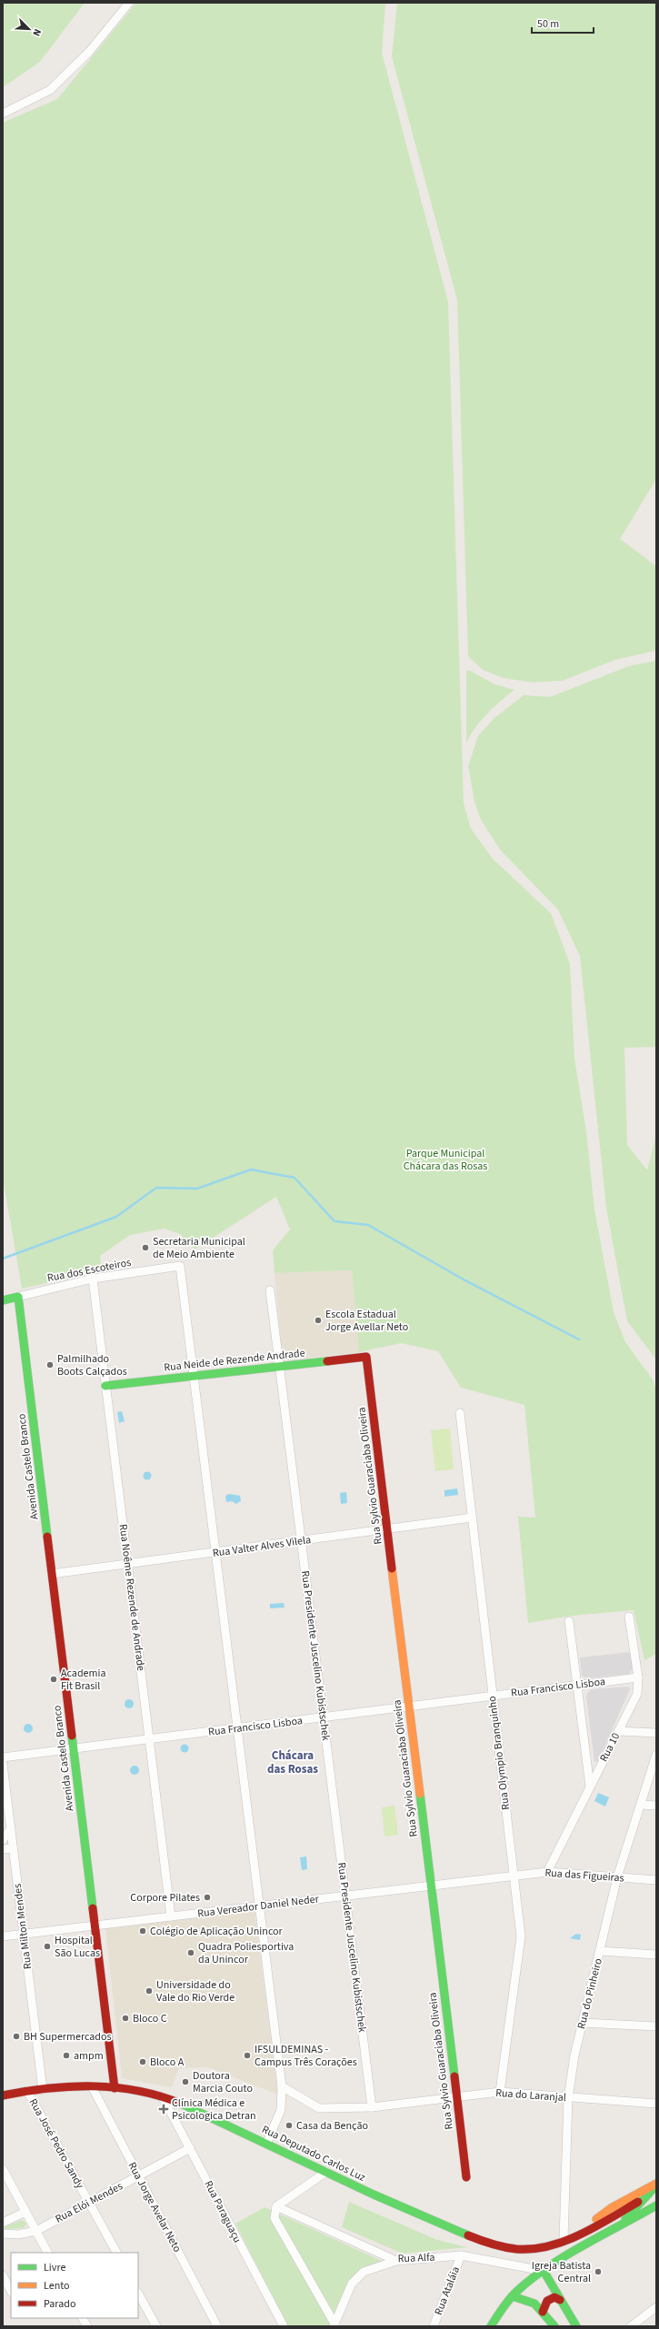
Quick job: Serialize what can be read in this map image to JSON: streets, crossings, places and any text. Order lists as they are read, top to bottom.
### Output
{
  "streets": {
    "street": [
      "Rua dos Escoteiros",
      "Rua Neide de Rezende Andrade",
      "Avenida Castelo Branco",
      "Rua Sylvio Guaraciaba Oliveira",
      "Rua Valter Alves Vilela",
      "Rua Noême Rezende de Andrade",
      "Rua Presidente Juscelino Kubistschek",
      "Rua Francisco Lisboa",
      "Rua 10",
      "Rua Olympio Branquinho",
      "Rua das Figueiras",
      "Rua Vereador Daniel Neder",
      "Rua Milton Mendes",
      "Rua do Pinheiro",
      "Rua do Laranjal",
      "Rua José Pedro Sandy",
      "Rua Deputado Carlos Luz",
      "Rua Elói Mendes",
      "Rua Jorge Avelar Neto",
      "Rua Paraguaçu",
      "Rua Alfa",
      "Rua Ataláia"
    ]
  },
  "crossings": [
    ["Rua dos Escoteiros", "Rua Neide de Rezende Andrade"],
    ["Rua dos Escoteiros", "Avenida Castelo Branco"],
    ["Rua dos Escoteiros", "Rua Noême Rezende de Andrade"],
    ["Rua Neide de Rezende Andrade", "Rua Sylvio Guaraciaba Oliveira"],
    ["Rua Neide de Rezende Andrade", "Rua Noême Rezende de Andrade"],
    ["Rua Neide de Rezende Andrade", "Rua Presidente Juscelino Kubistschek"],
    ["Avenida Castelo Branco", "Rua Valter Alves Vilela"],
    ["Avenida Castelo Branco", "Rua Francisco Lisboa"],
    ["Avenida Castelo Branco", "Rua Vereador Daniel Neder"],
    ["Avenida Castelo Branco", "Rua Deputado Carlos Luz"],
    ["Rua Sylvio Guaraciaba Oliveira", "Rua Valter Alves Vilela"],
    ["Rua Sylvio Guaraciaba Oliveira", "Rua Francisco Lisboa"],
    ["Rua Sylvio Guaraciaba Oliveira", "Rua Vereador Daniel Neder"],
    ["Rua Sylvio Guaraciaba Oliveira", "Rua do Laranjal"],
    ["Rua Valter Alves Vilela", "Rua Noême Rezende de Andrade"],
    ["Rua Valter Alves Vilela", "Rua Presidente Juscelino Kubistschek"],
    ["Rua Valter Alves Vilela", "Rua Olympio Branquinho"],
    ["Rua Noême Rezende de Andrade", "Rua Francisco Lisboa"],
    ["Rua Noême Rezende de Andrade", "Rua Vereador Daniel Neder"],
    ["Rua Presidente Juscelino Kubistschek", "Rua Francisco Lisboa"],
    ["Rua Presidente Juscelino Kubistschek", "Rua Vereador Daniel Neder"],
    ["Rua Presidente Juscelino Kubistschek", "Rua do Laranjal"],
    ["Rua Francisco Lisboa", "Rua 10"],
    ["Rua Francisco Lisboa", "Rua Olympio Branquinho"],
    ["Rua 10", "Rua das Figueiras"],
    ["Rua Olympio Branquinho", "Rua das Figueiras"],
    ["Rua Olympio Branquinho", "Rua Vereador Daniel Neder"],
    ["Rua Olympio Branquinho", "Rua do Laranjal"],
    ["Rua das Figueiras", "Rua Vereador Daniel Neder"],
    ["Rua das Figueiras", "Rua do Pinheiro"],
    ["Rua Vereador Daniel Neder", "Rua Milton Mendes"],
    ["Rua Milton Mendes", "Rua Deputado Carlos Luz"],
    ["Rua do Pinheiro", "Rua do Laranjal"],
    ["Rua do Pinheiro", "Rua Deputado Carlos Luz"],
    ["Rua José Pedro Sandy", "Rua Deputado Carlos Luz"],
    ["Rua José Pedro Sandy", "Rua Elói Mendes"],
    ["Rua Deputado Carlos Luz", "Rua Jorge Avelar Neto"],
    ["Rua Deputado Carlos Luz", "Rua Paraguaçu"],
    ["Rua Elói Mendes", "Rua Jorge Avelar Neto"],
    ["Rua Elói Mendes", "Rua Paraguaçu"],
    ["Rua Alfa", "Rua Ataláia"]
  ],
  "districts": ["Chácara das Rosas"],
  "parks": ["Parque Municipal Chácara das Rosas"],
  "places": {
    "other": [
      "Secretaria Municipal de Meio Ambiente",
      "Escola Estadual Jorge Avellar Neto",
      "Palmilhado Boots Calçados",
      "Academia Fit Brasil",
      "Corpore Pilates",
      "Colégio de Aplicação Unincor",
      "Hospital São Lucas",
      "Quadra Poliesportiva da Unincor",
      "Universidade do Vale do Rio Verde",
      "Bloco C",
      "BH Supermercados",
      "ampm",
      "IFSULDEMINAS - Campus Três Corações",
      "Bloco A",
      "Doutora Marcia Couto",
      "Casa da Benção",
      "Igreja Batista Central"
    ],
    "health": ["Clínica Médica e Psicologica Detran"]
  },
  "legend": ["Livre", "Lento", "Parado"],
  "scale_bar": "50 m",
  "north": "bottom right"
}
